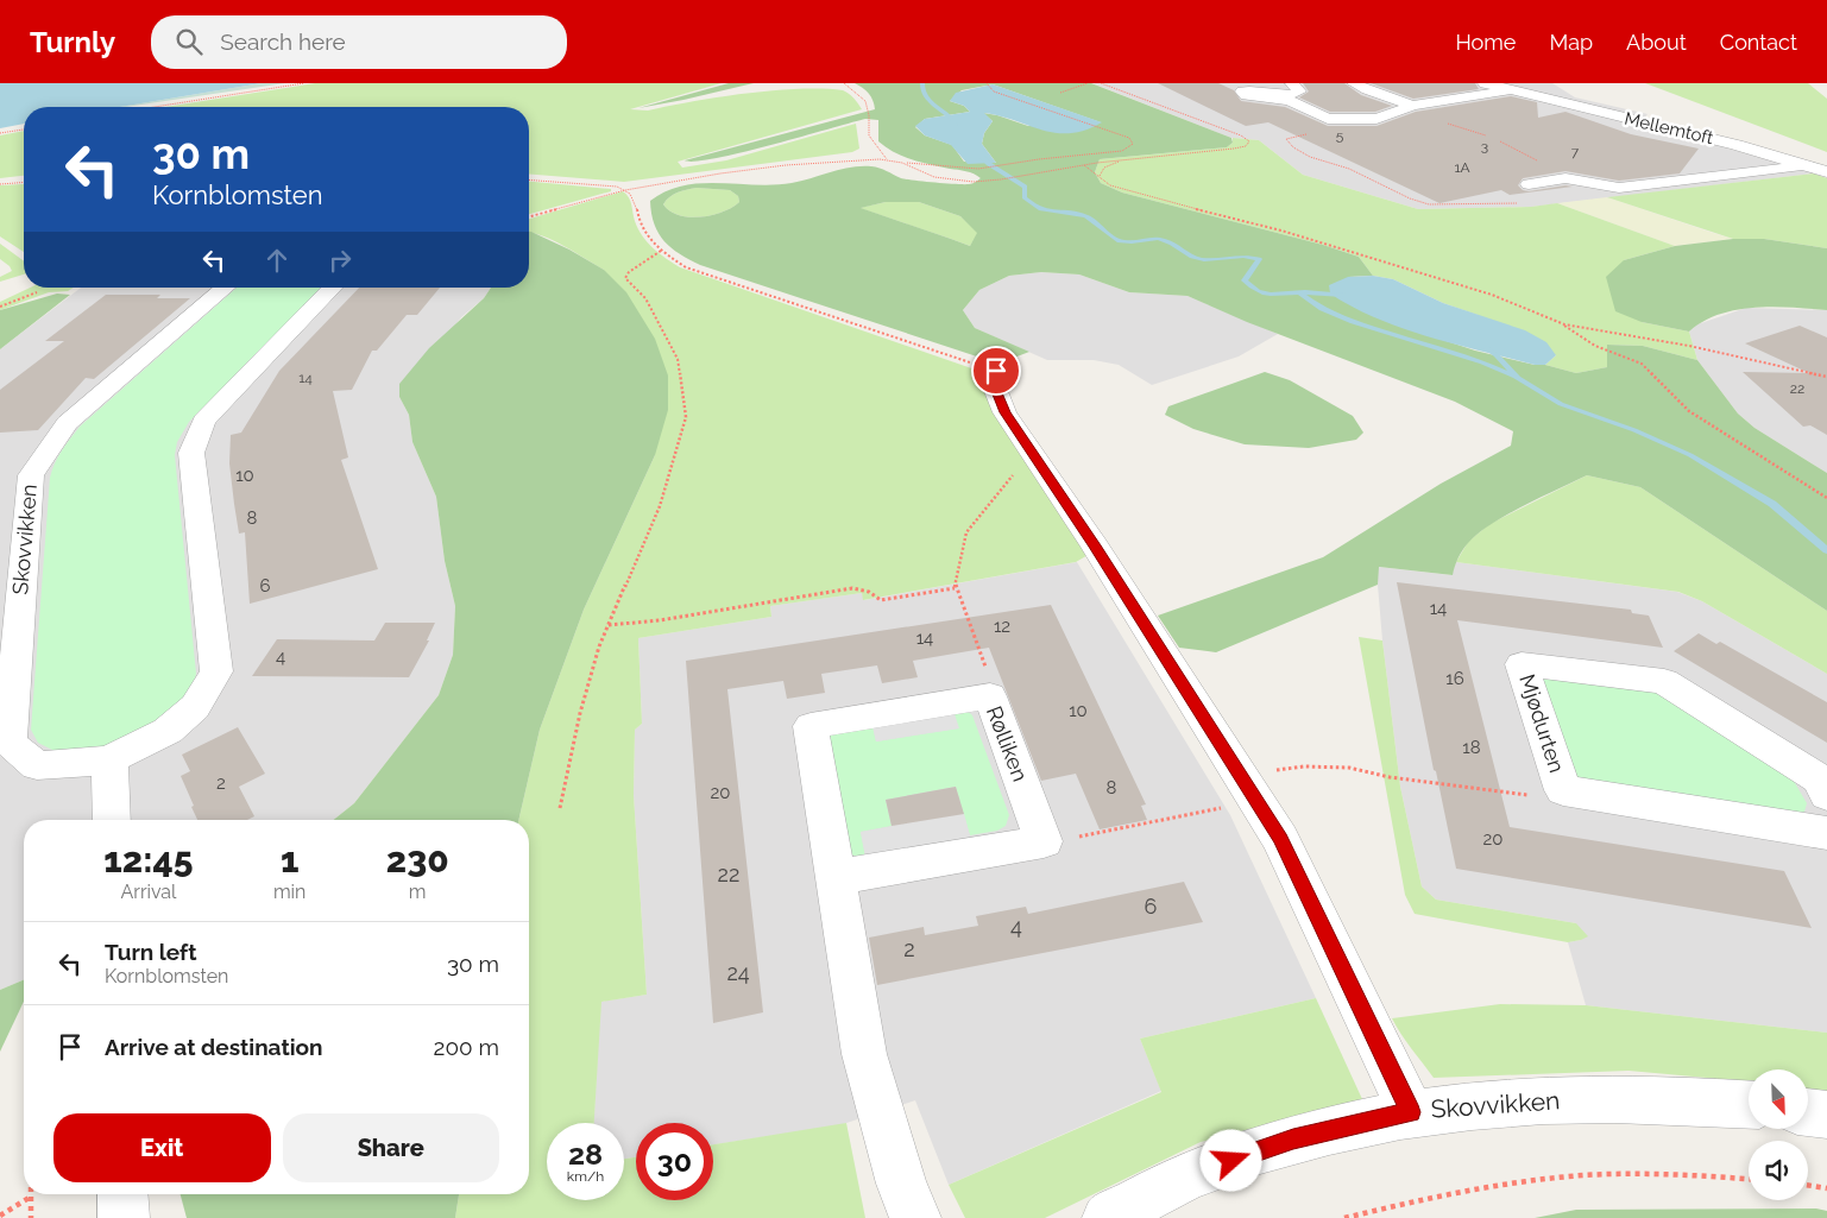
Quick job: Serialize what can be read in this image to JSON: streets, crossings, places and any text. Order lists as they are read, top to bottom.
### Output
{
  "streets": {
    "street": [
      "Mellemtoft",
      "Skovvikken",
      "Mjødurten",
      "Rølliken"
    ]
  },
  "house_numbers": [
    "5",
    "3",
    "7",
    "1A",
    "14",
    "22",
    "10",
    "8",
    "6",
    "14",
    "12",
    "14",
    "4",
    "16",
    "10",
    "18",
    "2",
    "8",
    "20",
    "20",
    "22",
    "6",
    "4",
    "2",
    "24"
  ],
  "north": "bottom right",
  "page": {
    "header": "Turnly",
    "search": "Search here",
    "nav": [
      "Home",
      "Map",
      "About",
      "Contact"
    ],
    "turn": ["30 m", "Kornblomsten"],
    "eta": [
      "12:45",
      "Arrival",
      "1",
      "min",
      "230",
      "m"
    ],
    "list": [
      {
        "name": "Turn left",
        "note": "Kornblomsten",
        "value": "30 m"
      },
      {
        "name": "Arrive at destination",
        "value": "200 m"
      }
    ],
    "buttons": ["Exit", "Share"],
    "speed": "28 km/h",
    "limit": "30"
  }
}
